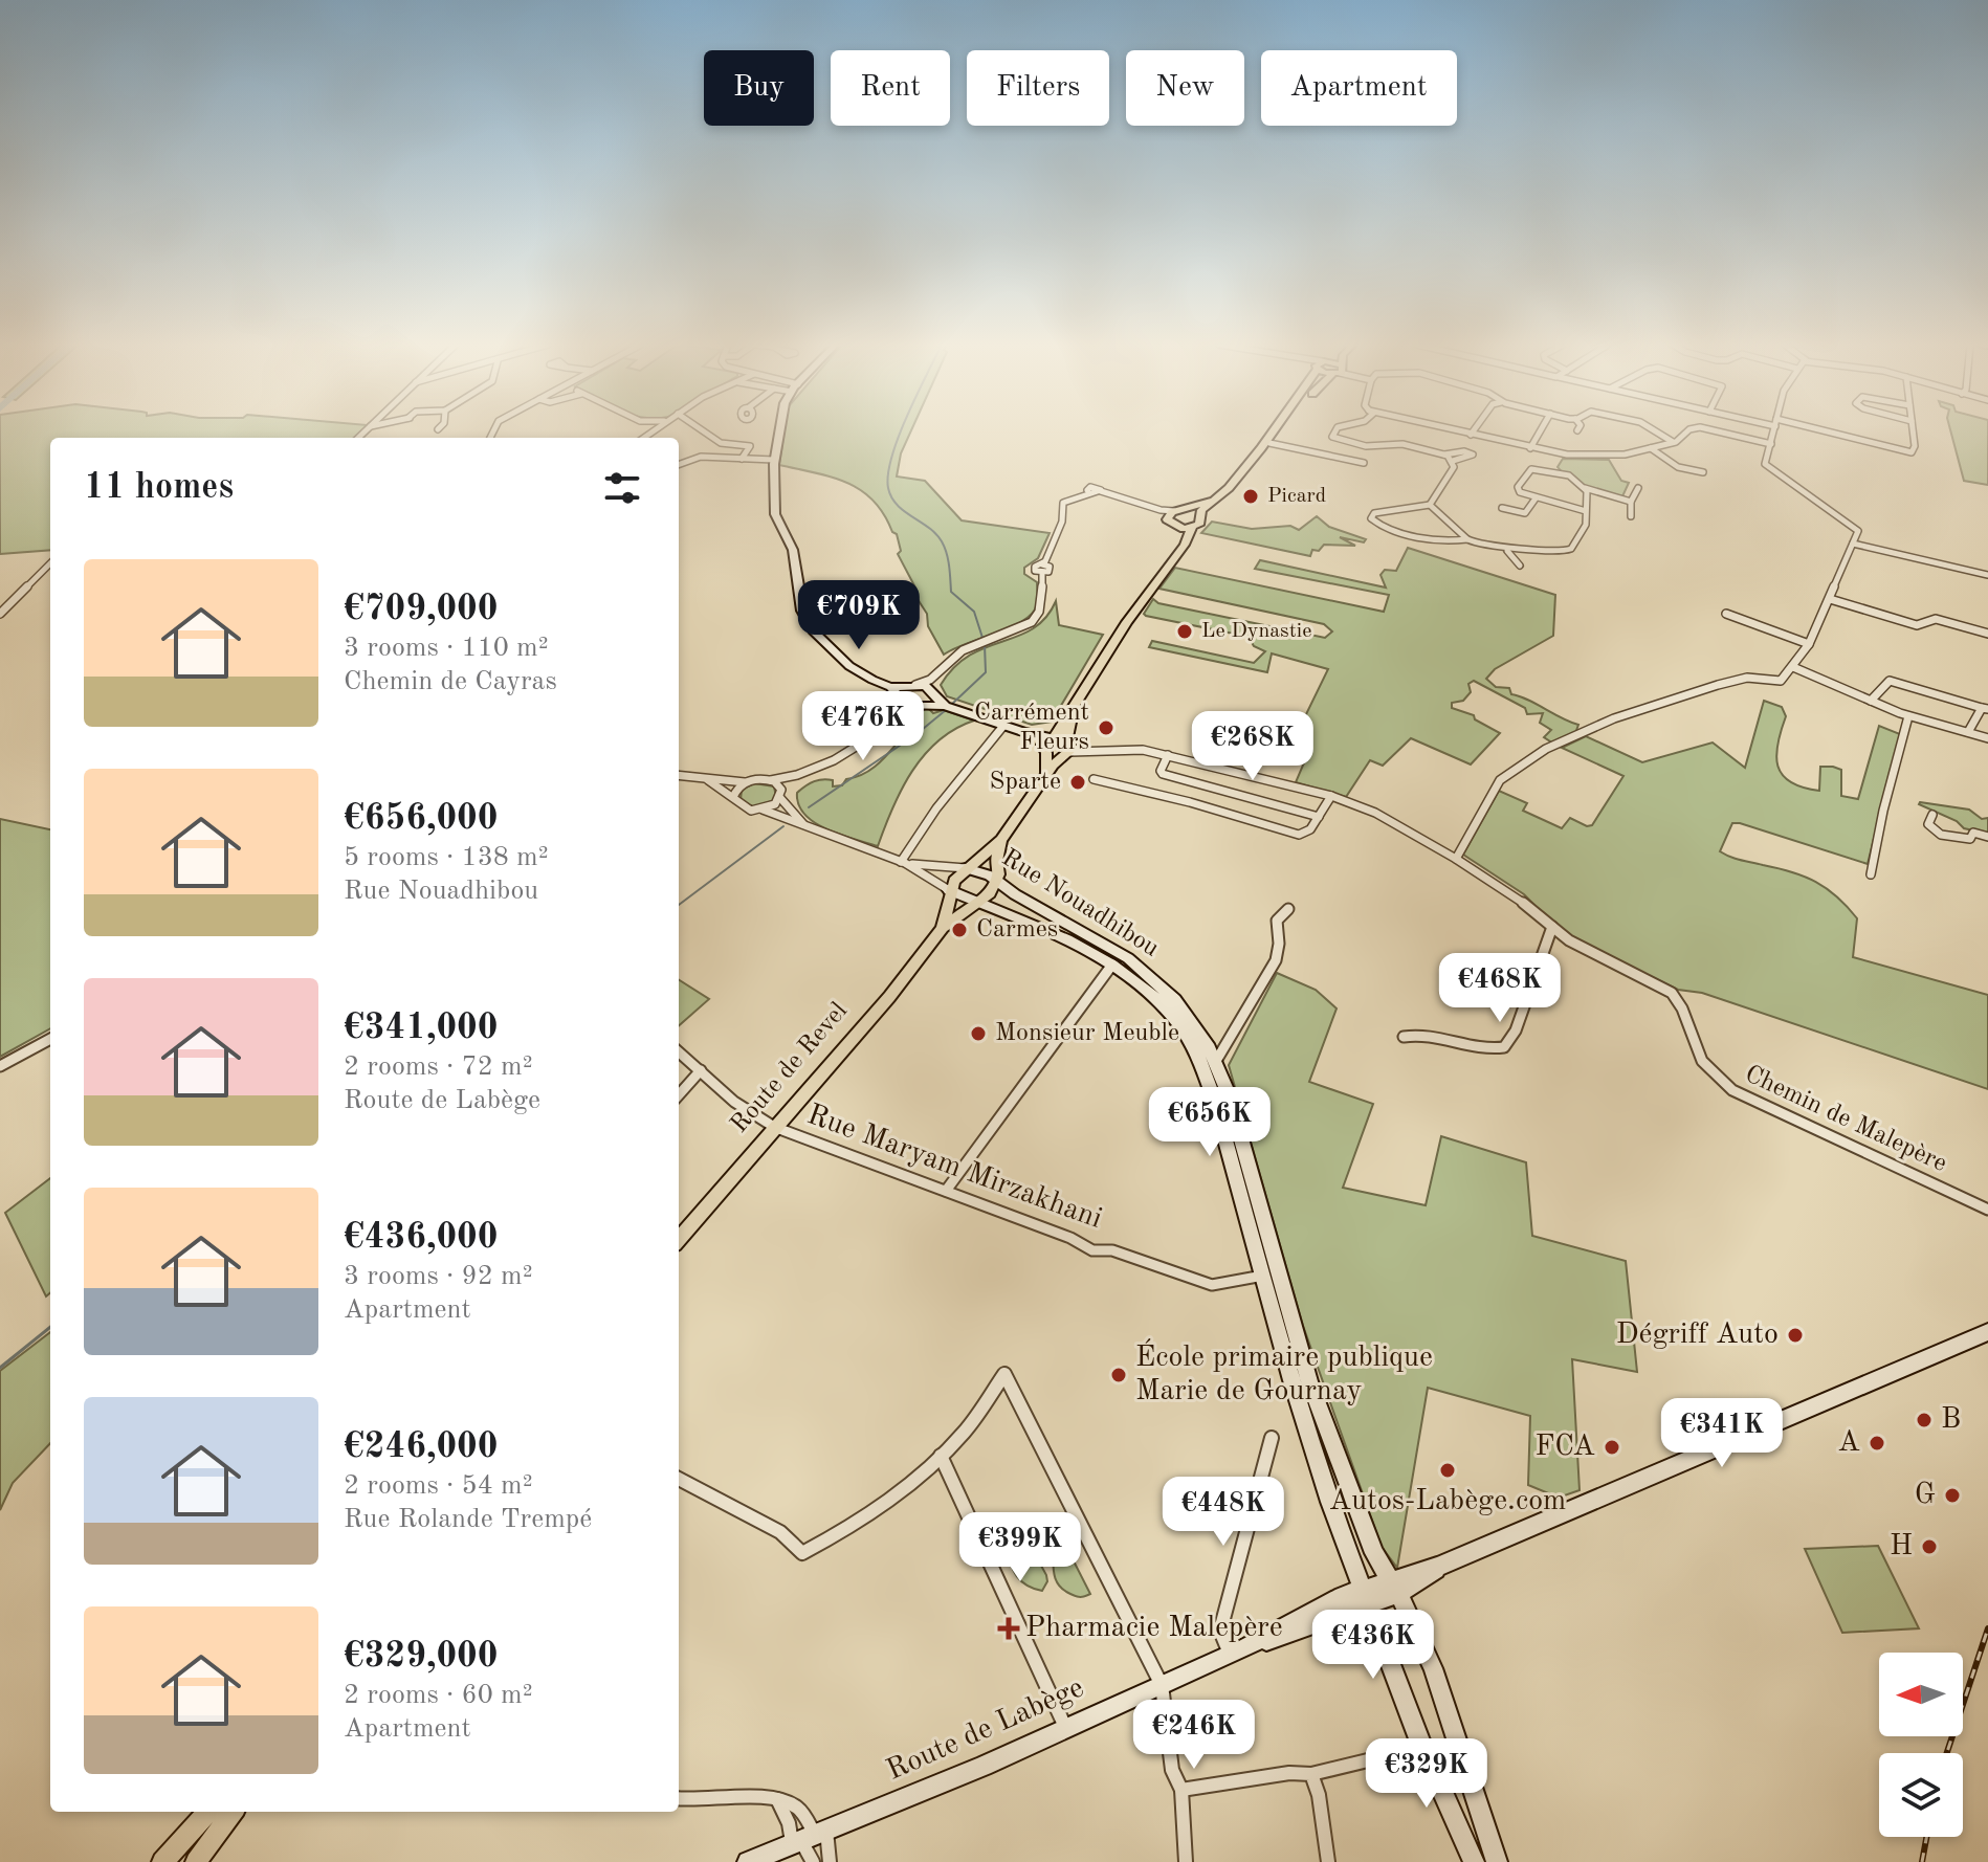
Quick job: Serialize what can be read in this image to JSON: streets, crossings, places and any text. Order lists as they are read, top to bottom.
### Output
{
  "streets": {
    "main road": ["Route de Revel"],
    "street": [
      "Rue Nouadhibou",
      "Chemin de Malepère",
      "Rue Maryam Mirzakhani",
      "Route de Labège"
    ]
  },
  "crossings": [
    ["Rue Nouadhibou", "Route de Revel"],
    ["Rue Nouadhibou", "Rue Maryam Mirzakhani"],
    ["Rue Nouadhibou", "Route de Labège"],
    ["Route de Revel", "Chemin de Malepère"],
    ["Route de Revel", "Rue Maryam Mirzakhani"]
  ],
  "places": {
    "other": [
      "Picard",
      "Le Dynastie",
      "Carrément Fleurs",
      "Sparte",
      "Carmes",
      "Monsieur Meuble",
      "Dégriff Auto",
      "École primaire publique Marie de Gournay",
      "B",
      "A",
      "FCA",
      "Autos-Labège.com",
      "G",
      "H"
    ],
    "health": ["Pharmacie Malepère"]
  },
  "north": "left",
  "page": {
    "chip": [
      "Buy",
      "Rent",
      "Filters",
      "New",
      "Apartment"
    ],
    "heading": "11 homes",
    "list": [
      {
        "name": "€709,000",
        "note": "3 rooms · 110 m² · Chemin de Cayras"
      },
      {
        "name": "€656,000",
        "note": "5 rooms · 138 m² · Rue Nouadhibou"
      },
      {
        "name": "€341,000",
        "note": "2 rooms · 72 m² · Route de Labège"
      },
      {
        "name": "€436,000",
        "note": "3 rooms · 92 m² · Apartment"
      },
      {
        "name": "€246,000",
        "note": "2 rooms · 54 m² · Rue Rolande Trempé"
      },
      {
        "name": "€329,000",
        "note": "2 rooms · 60 m² · Apartment"
      }
    ],
    "price": [
      "€709K",
      "€476K",
      "€268K",
      "€468K",
      "€656K",
      "€341K",
      "€448K",
      "€399K",
      "€436K",
      "€246K",
      "€329K"
    ]
  }
}
